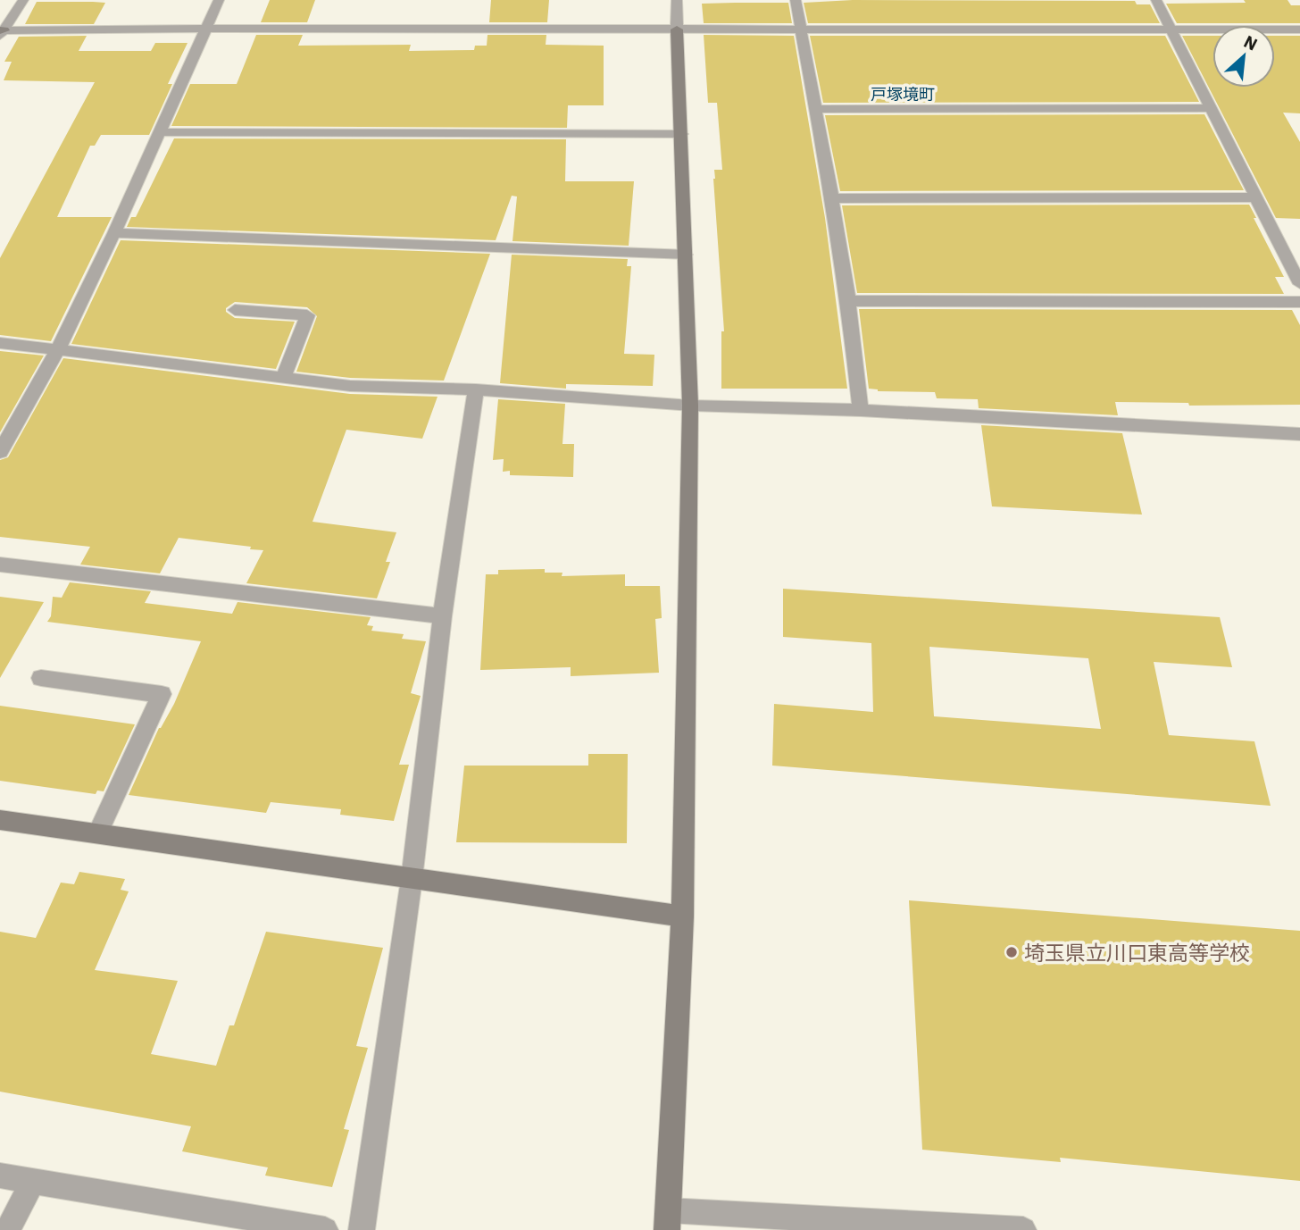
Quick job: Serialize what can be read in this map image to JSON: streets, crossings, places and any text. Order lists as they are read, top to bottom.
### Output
{
  "districts": ["戸塚境町"],
  "places": ["埼玉県立川口東高等学校"],
  "north": "top right"
}
